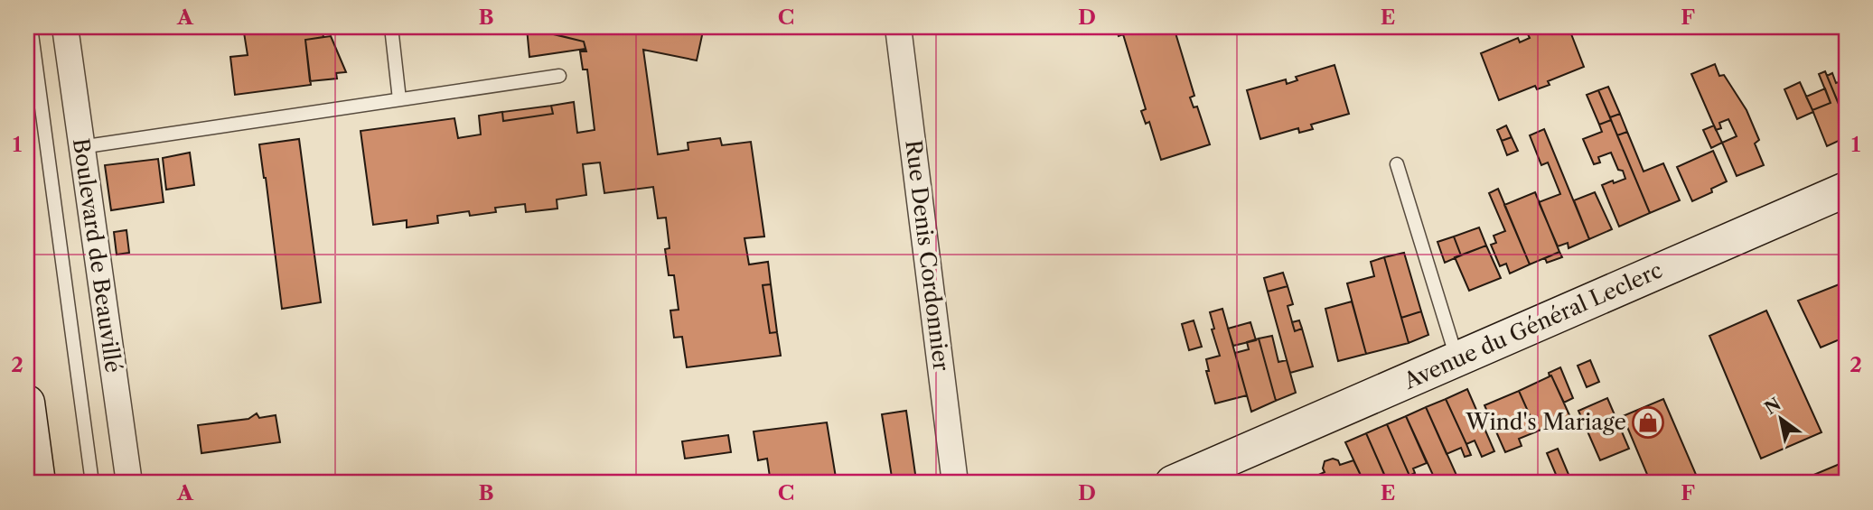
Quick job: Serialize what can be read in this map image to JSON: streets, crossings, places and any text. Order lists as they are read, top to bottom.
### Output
{
  "streets": {
    "main road": ["Avenue du Général Leclerc"],
    "street": ["Boulevard de Beauvillé", "Rue Denis Cordonnier"]
  },
  "places": {
    "shop": ["Wind's Mariage"]
  },
  "north": "top left",
  "grid": {
    "columns": [
      "A",
      "B",
      "C",
      "D",
      "E",
      "F"
    ],
    "rows": ["1", "2"]
  }
}
